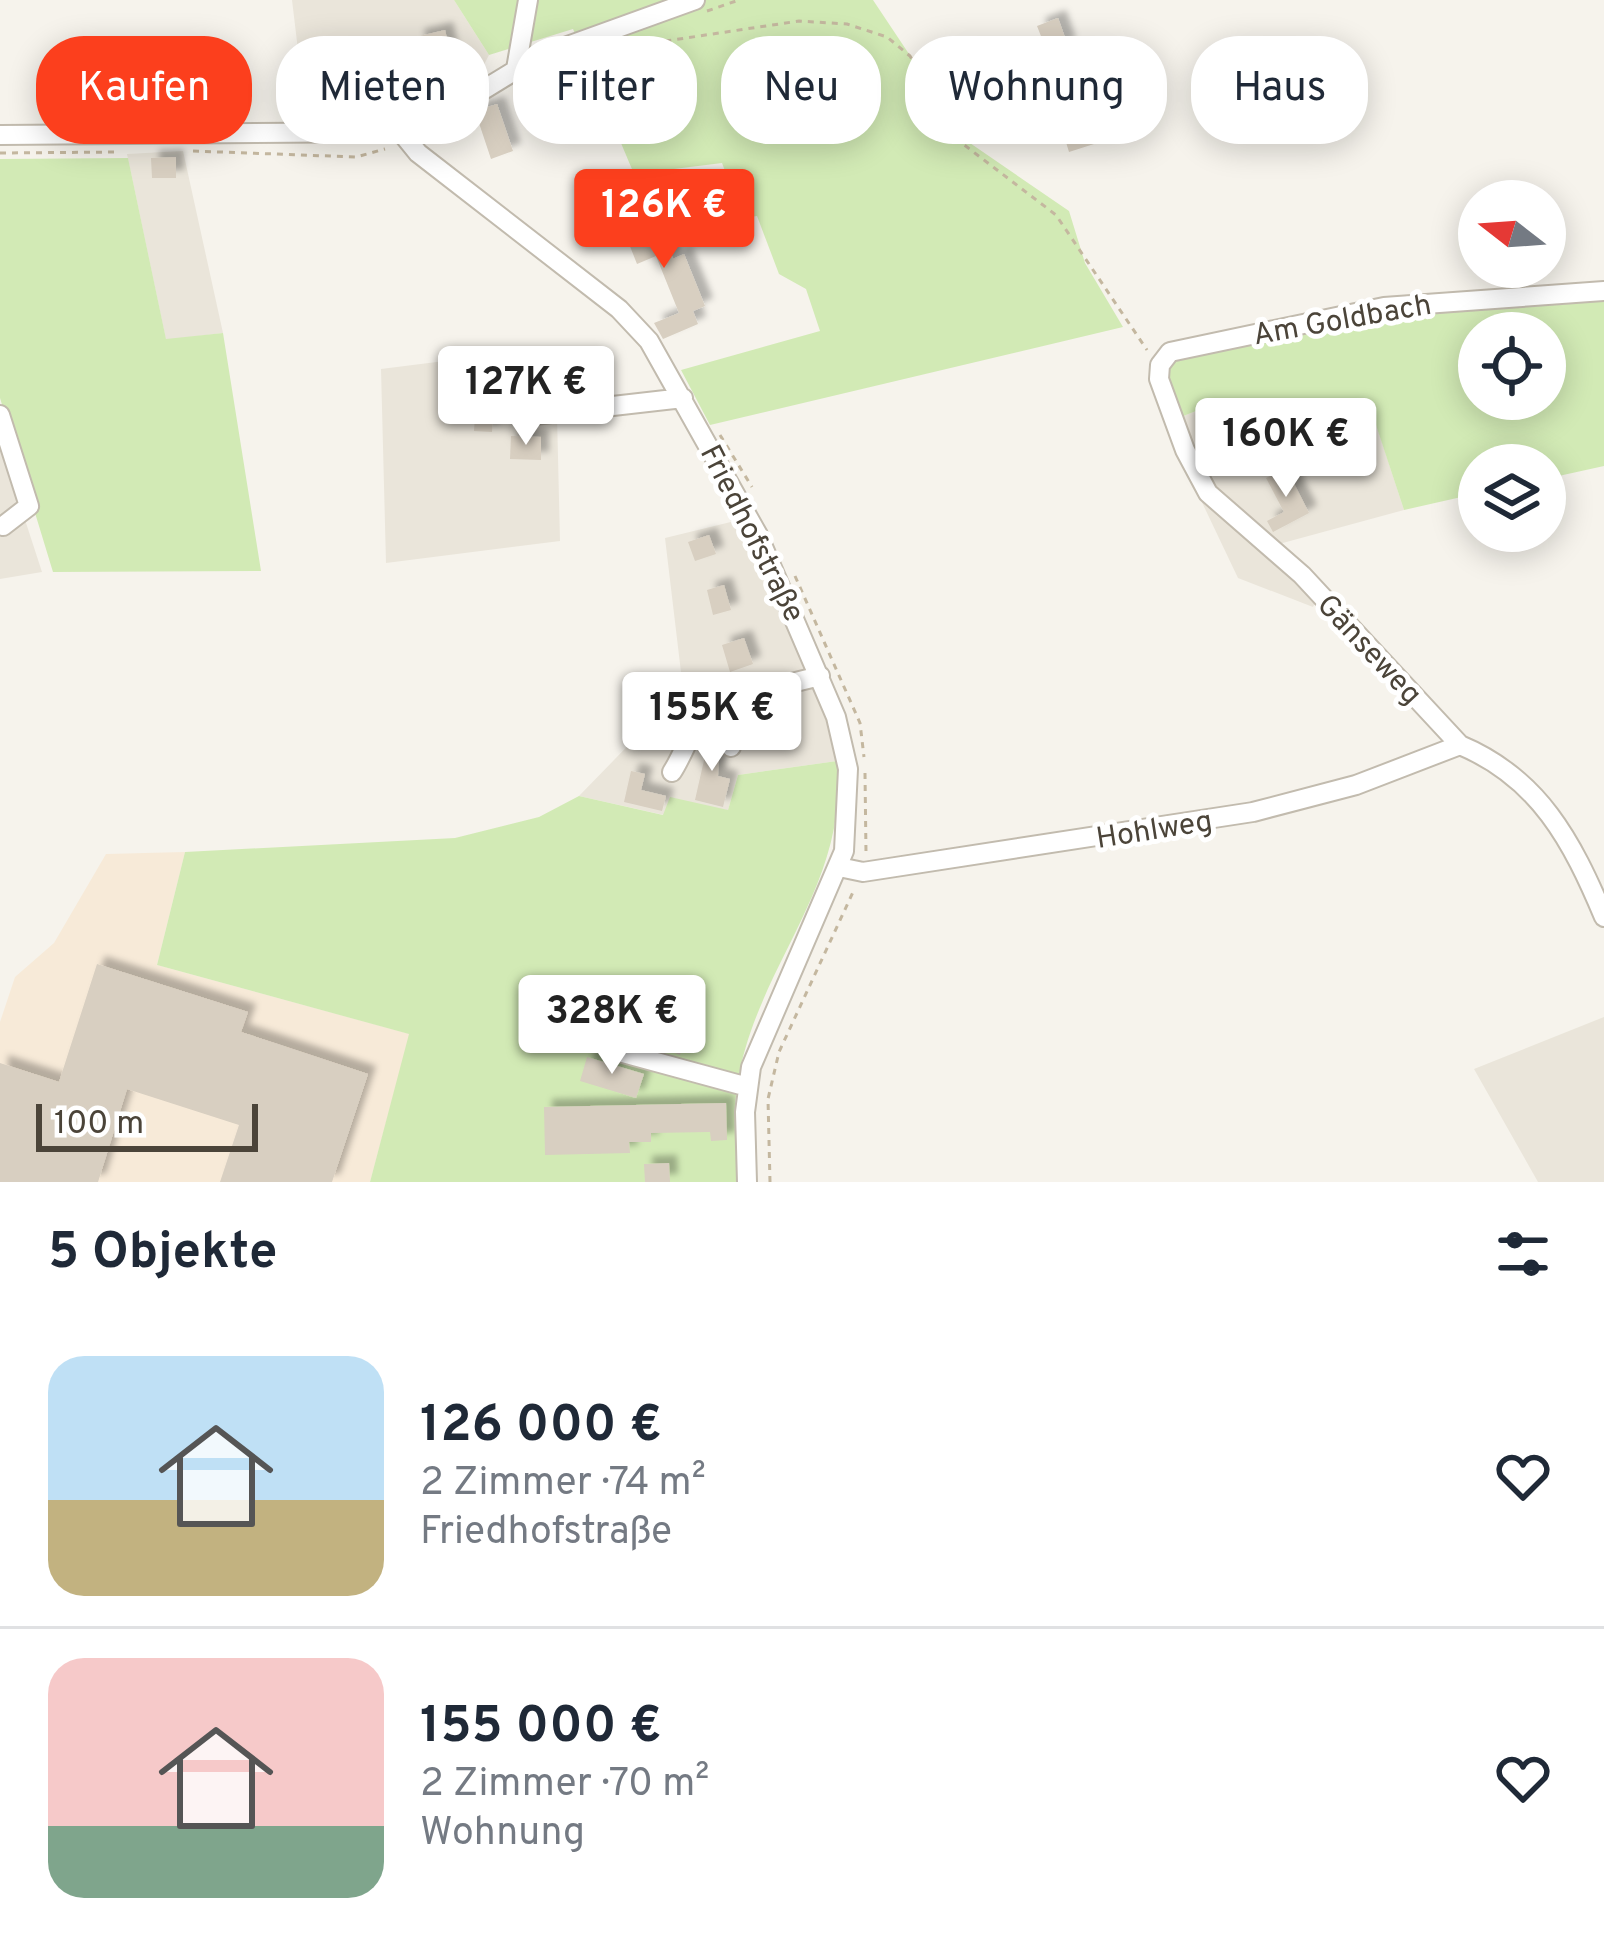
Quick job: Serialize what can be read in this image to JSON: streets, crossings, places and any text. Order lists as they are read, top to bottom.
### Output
{
  "streets": {
    "street": [
      "Am Goldbach",
      "Friedhofstraße",
      "Gänseweg",
      "Hohlweg"
    ]
  },
  "crossings": [
    ["Am Goldbach", "Gänseweg"],
    ["Friedhofstraße", "Hohlweg"],
    ["Gänseweg", "Hohlweg"]
  ],
  "scale_bar": "100 m",
  "north": "left",
  "page": {
    "chip": [
      "Kaufen",
      "Mieten",
      "Filter",
      "Neu",
      "Wohnung",
      "Haus"
    ],
    "price": [
      "126K €",
      "127K €",
      "160K €",
      "155K €",
      "328K €"
    ],
    "scale": "100 m",
    "heading": "5 Objekte",
    "list": [
      {
        "name": "126 000 €",
        "note": "2 Zimmer · 74 m² · Friedhofstraße"
      },
      {
        "name": "155 000 €",
        "note": "2 Zimmer · 70 m² · Wohnung"
      }
    ]
  }
}
